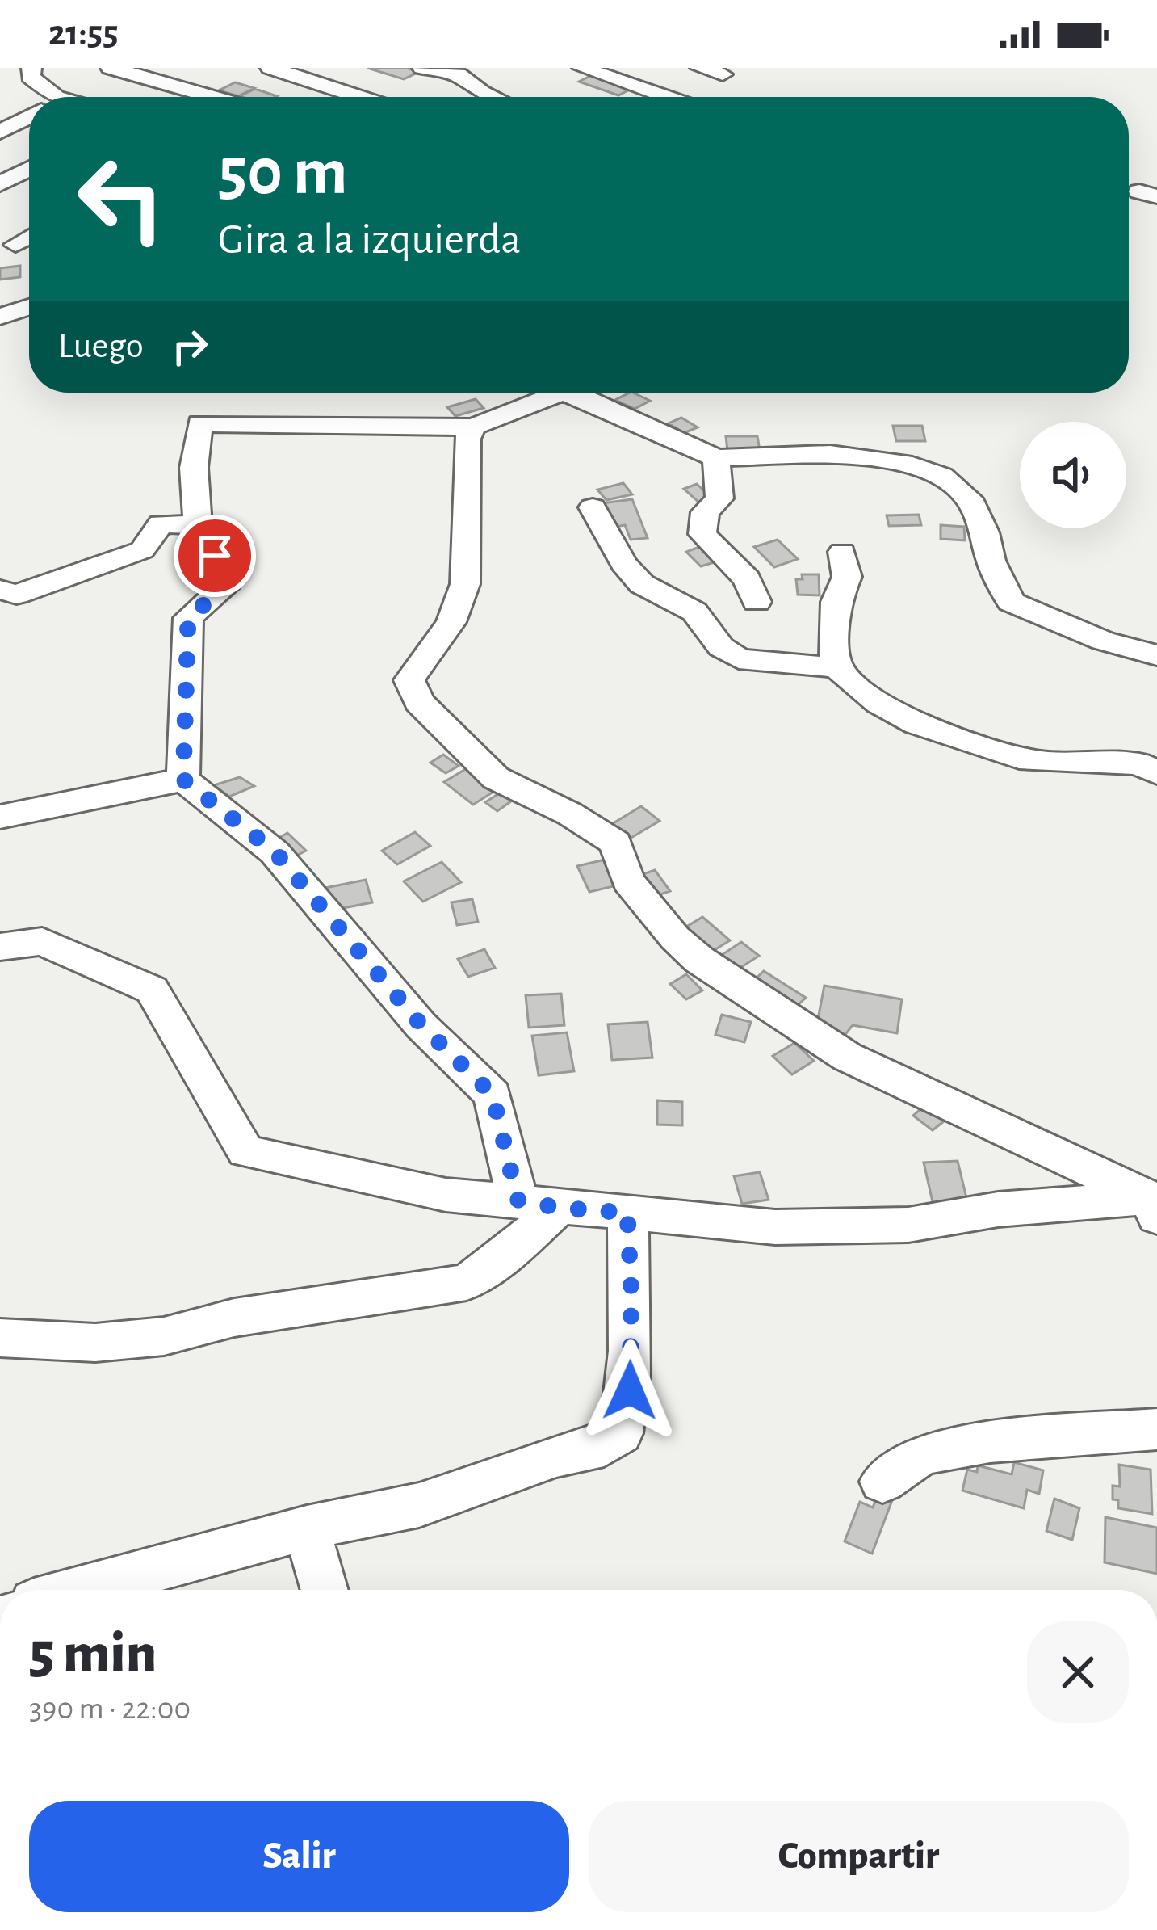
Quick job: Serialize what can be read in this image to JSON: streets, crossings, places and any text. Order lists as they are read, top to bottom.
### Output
{
  "page": {
    "status": "21:55",
    "turn": ["50 m", "Gira a la izquierda"],
    "then": "Luego",
    "heading": ["5 min", "390 m · 22:00"],
    "buttons": ["Salir", "Compartir"]
  }
}
